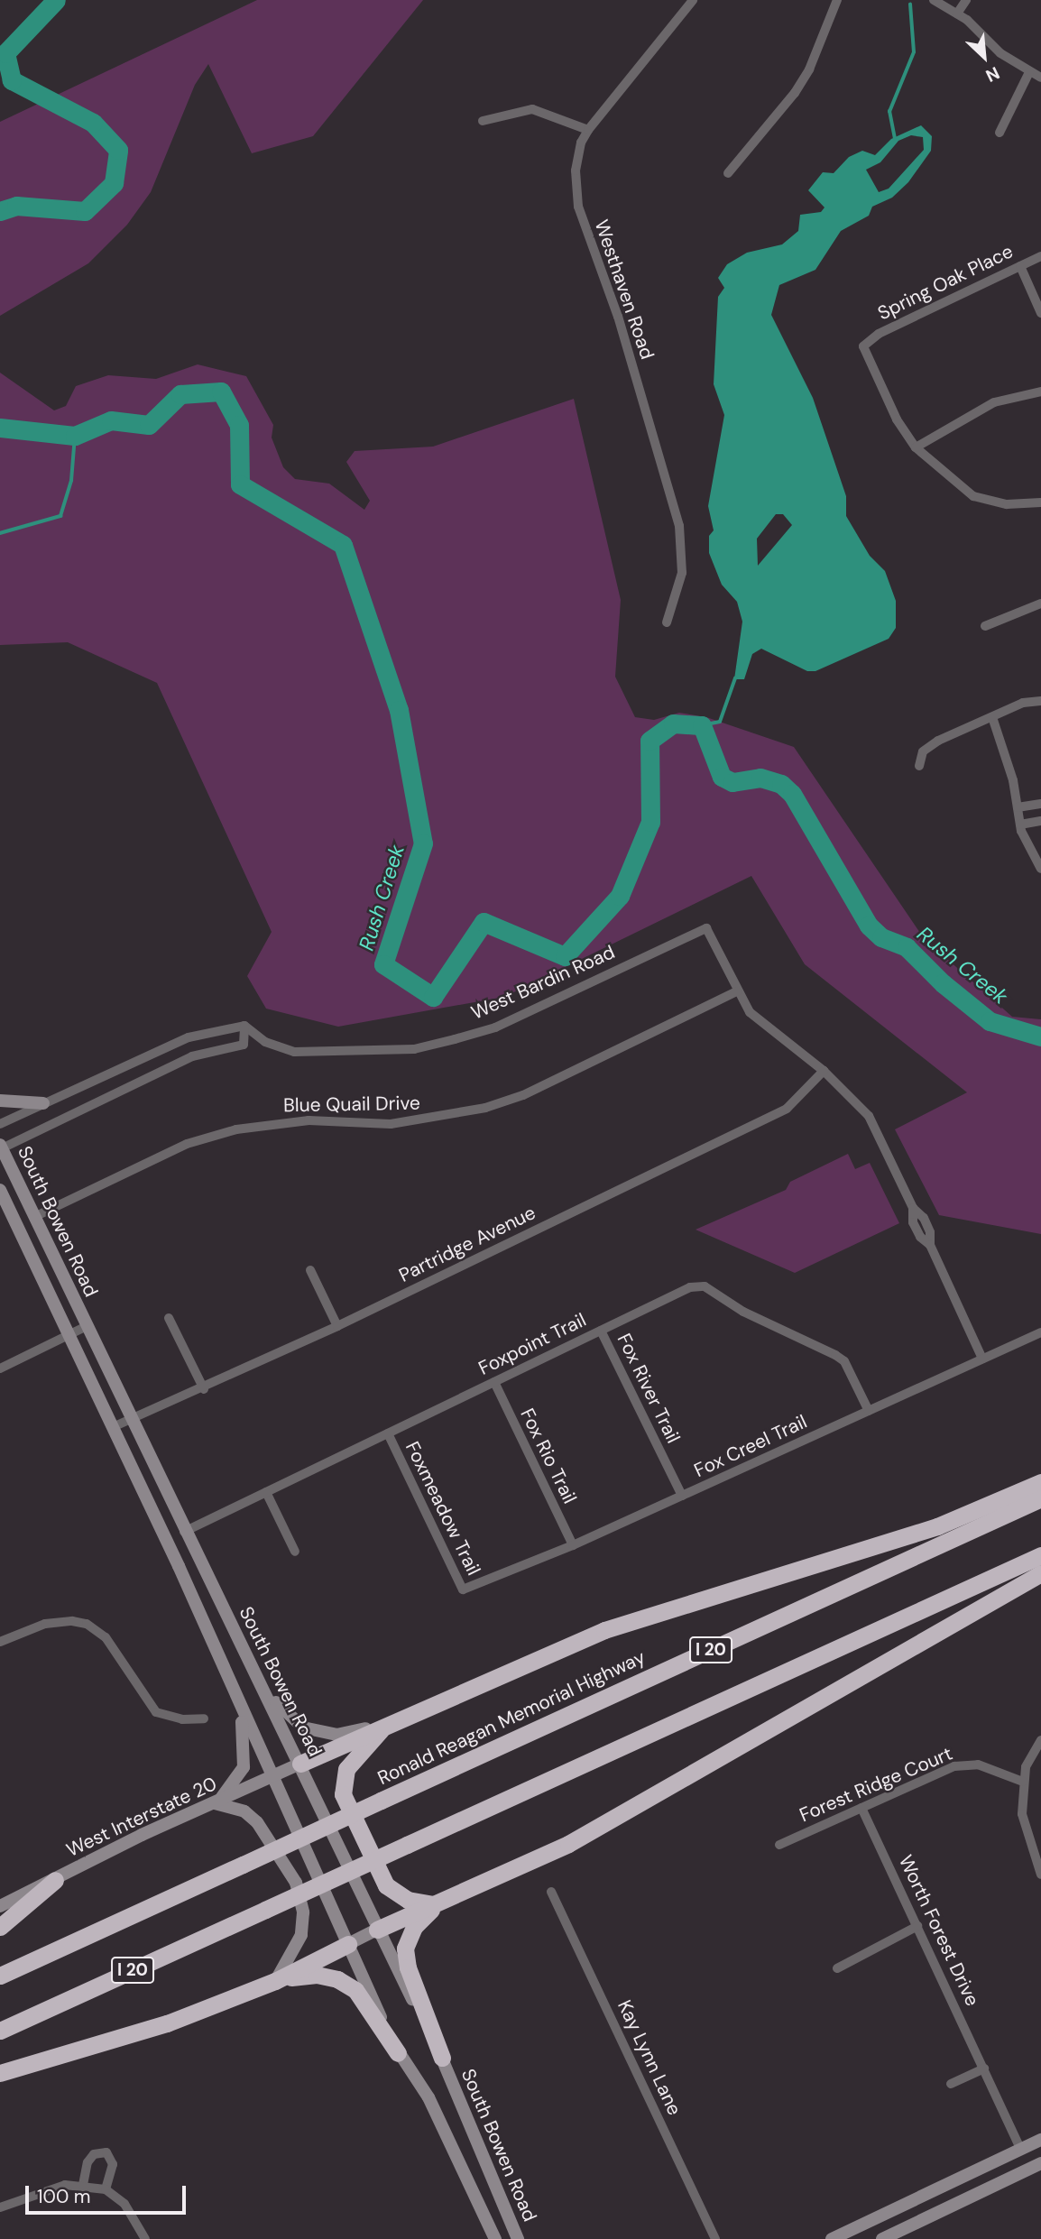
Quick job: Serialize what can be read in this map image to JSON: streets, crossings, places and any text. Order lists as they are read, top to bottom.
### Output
{
  "streets": {
    "highway": ["I 20", "Ronald Reagan Memorial Highway"],
    "main road": ["South Bowen Road", "West Interstate 20"],
    "street": [
      "Spring Oak Place",
      "Westhaven Road",
      "West Bardin Road",
      "Blue Quail Drive",
      "Partridge Avenue",
      "Foxpoint Trail",
      "Fox River Trail",
      "Fox Creel Trail",
      "Fox Rio Trail",
      "Foxmeadow Trail",
      "Forest Ridge Court",
      "Worth Forest Drive",
      "Kay Lynn Lane"
    ]
  },
  "crossings": [
    ["West Bardin Road", "Blue Quail Drive"],
    ["Blue Quail Drive", "South Bowen Road"],
    ["South Bowen Road", "Partridge Avenue"],
    ["South Bowen Road", "Foxpoint Trail"],
    ["South Bowen Road", "West Interstate 20"],
    ["Foxpoint Trail", "Fox River Trail"],
    ["Foxpoint Trail", "Fox Creel Trail"],
    ["Foxpoint Trail", "Fox Rio Trail"],
    ["Foxpoint Trail", "Foxmeadow Trail"],
    ["Fox River Trail", "Fox Creel Trail"],
    ["Fox Creel Trail", "Fox Rio Trail"],
    ["Fox Creel Trail", "Foxmeadow Trail"],
    ["Forest Ridge Court", "Worth Forest Drive"]
  ],
  "water": ["Rush Creek"],
  "scale_bar": "100 m",
  "north": "bottom right"
}
